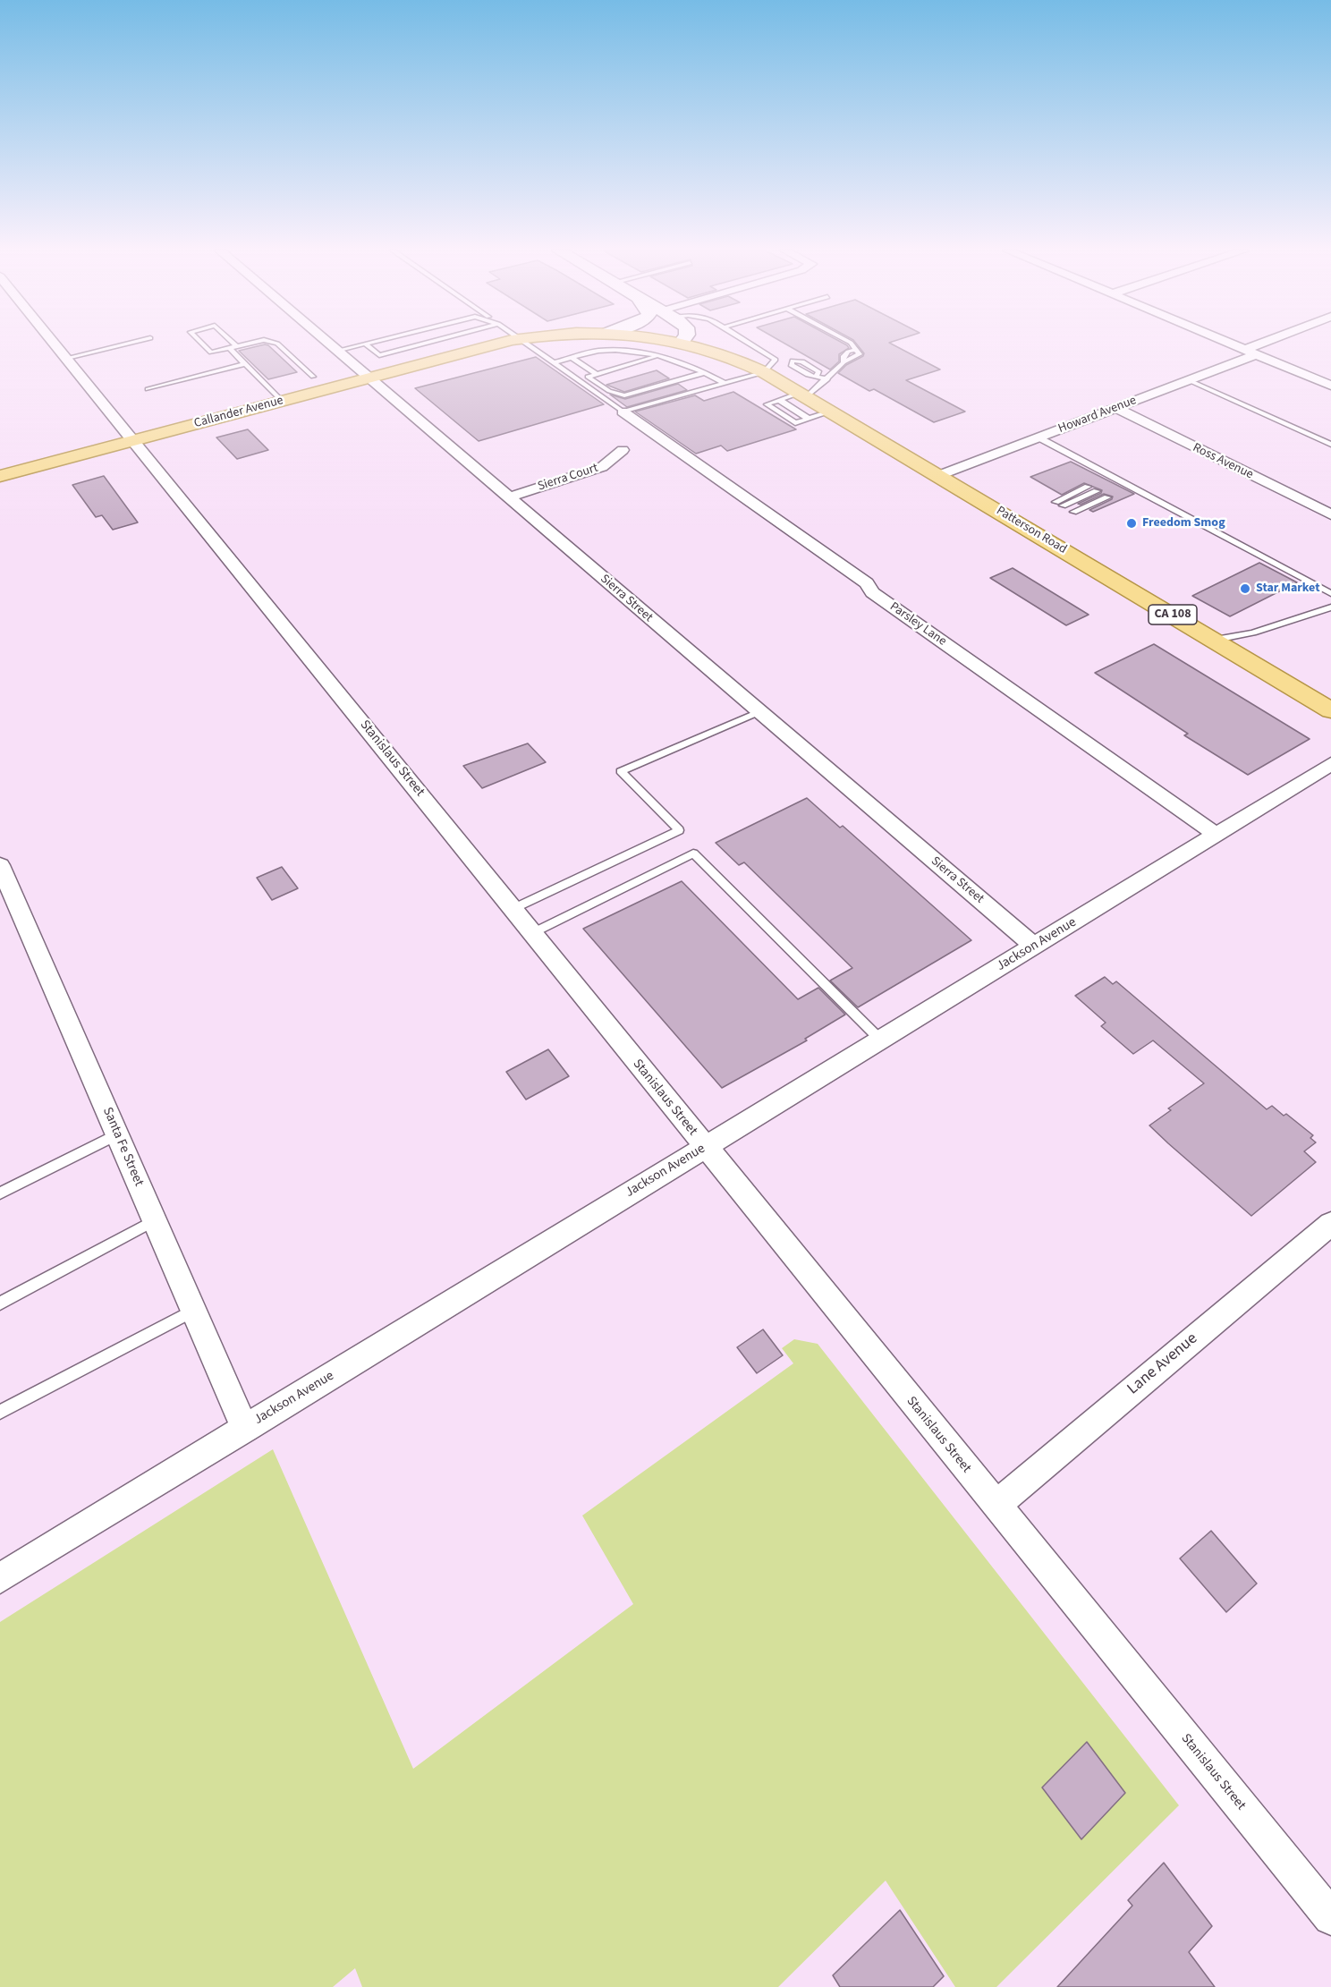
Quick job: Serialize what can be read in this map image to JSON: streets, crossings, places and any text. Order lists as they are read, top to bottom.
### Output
{
  "streets": {
    "main road": ["Callander Avenue", "Patterson Road", "CA 108"],
    "street": [
      "Howard Avenue",
      "Ross Avenue",
      "Sierra Court",
      "Sierra Street",
      "Parsley Lane",
      "Stanislaus Street",
      "Jackson Avenue",
      "Santa Fe Street",
      "Lane Avenue"
    ]
  },
  "crossings": [
    ["Callander Avenue", "Patterson Road"],
    ["Callander Avenue", "Sierra Street"],
    ["Callander Avenue", "Stanislaus Street"],
    ["Howard Avenue", "Ross Avenue"],
    ["Howard Avenue", "Patterson Road"],
    ["Sierra Court", "Sierra Street"],
    ["Sierra Street", "Jackson Avenue"],
    ["Parsley Lane", "Jackson Avenue"],
    ["Stanislaus Street", "Jackson Avenue"],
    ["Stanislaus Street", "Lane Avenue"],
    ["Jackson Avenue", "Santa Fe Street"]
  ],
  "places": ["Freedom Smog", "Star Market"]
}
